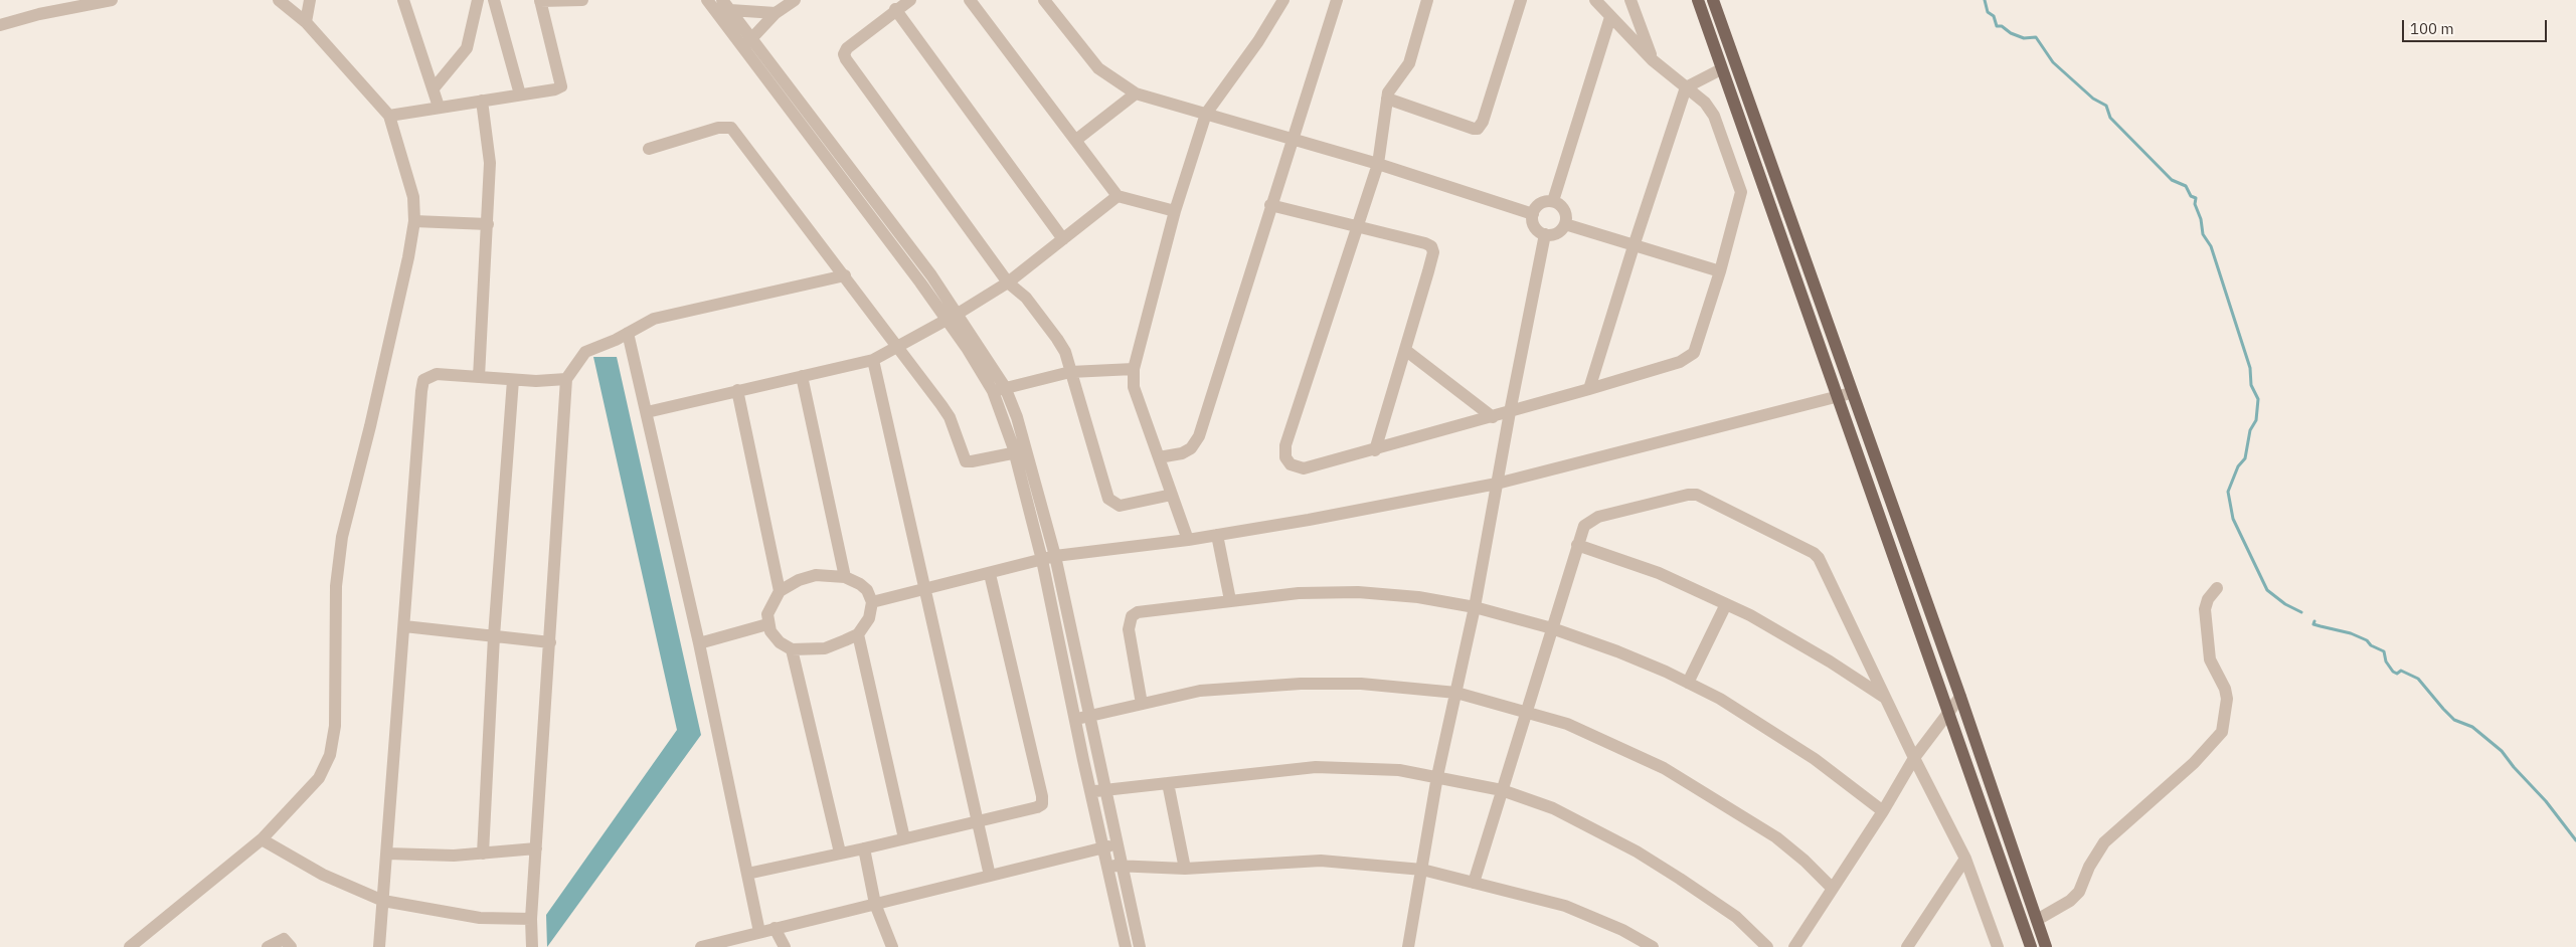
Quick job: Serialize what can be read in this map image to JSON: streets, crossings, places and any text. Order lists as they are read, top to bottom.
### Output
{
  "scale_bar": "100 m"
}
